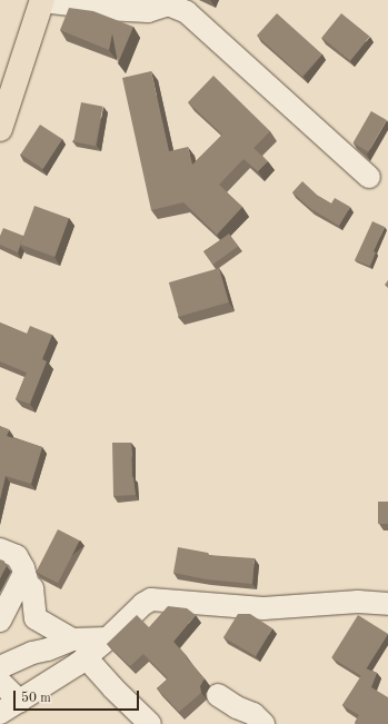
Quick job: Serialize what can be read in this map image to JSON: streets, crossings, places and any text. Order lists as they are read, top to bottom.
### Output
{
  "scale_bar": "50 m"
}
